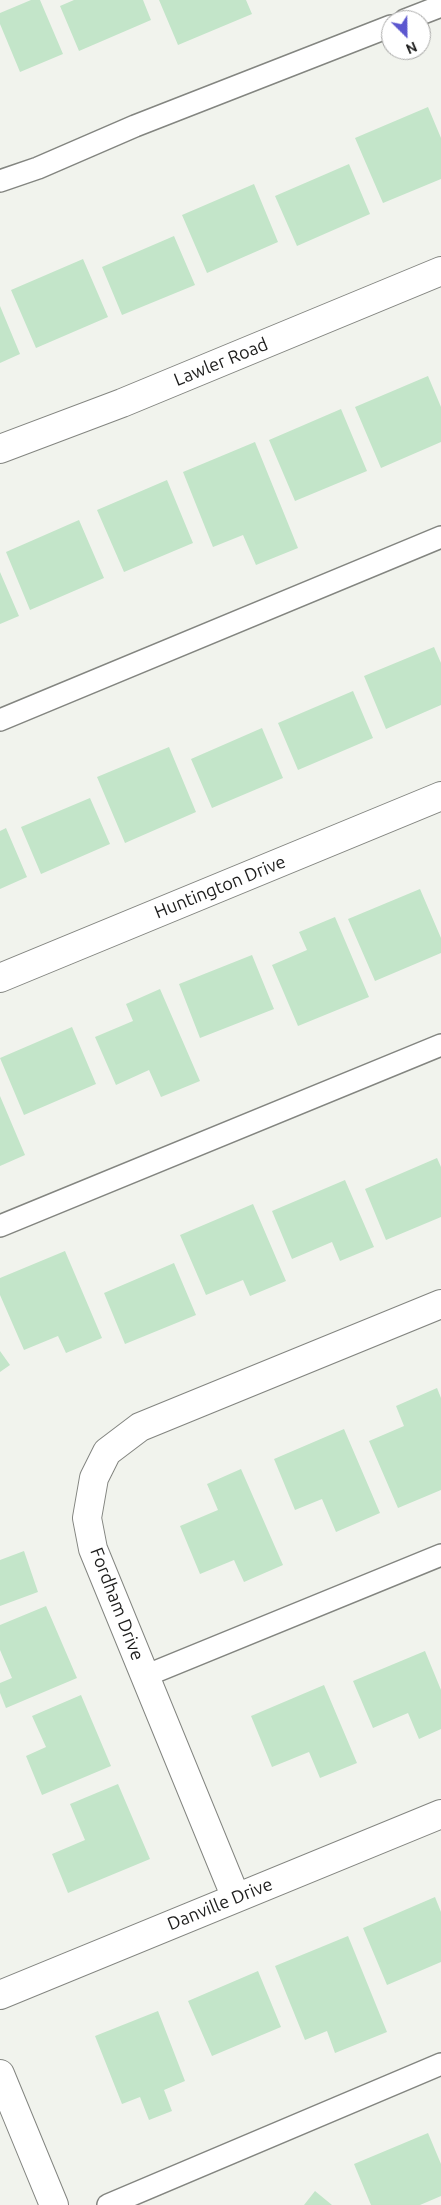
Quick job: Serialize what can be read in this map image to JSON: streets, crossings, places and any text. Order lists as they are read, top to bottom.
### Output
{
  "streets": {
    "street": [
      "Lawler Road",
      "Huntington Drive",
      "Fordham Drive",
      "Danville Drive"
    ]
  },
  "crossings": [
    ["Fordham Drive", "Danville Drive"]
  ],
  "north": "bottom right"
}
